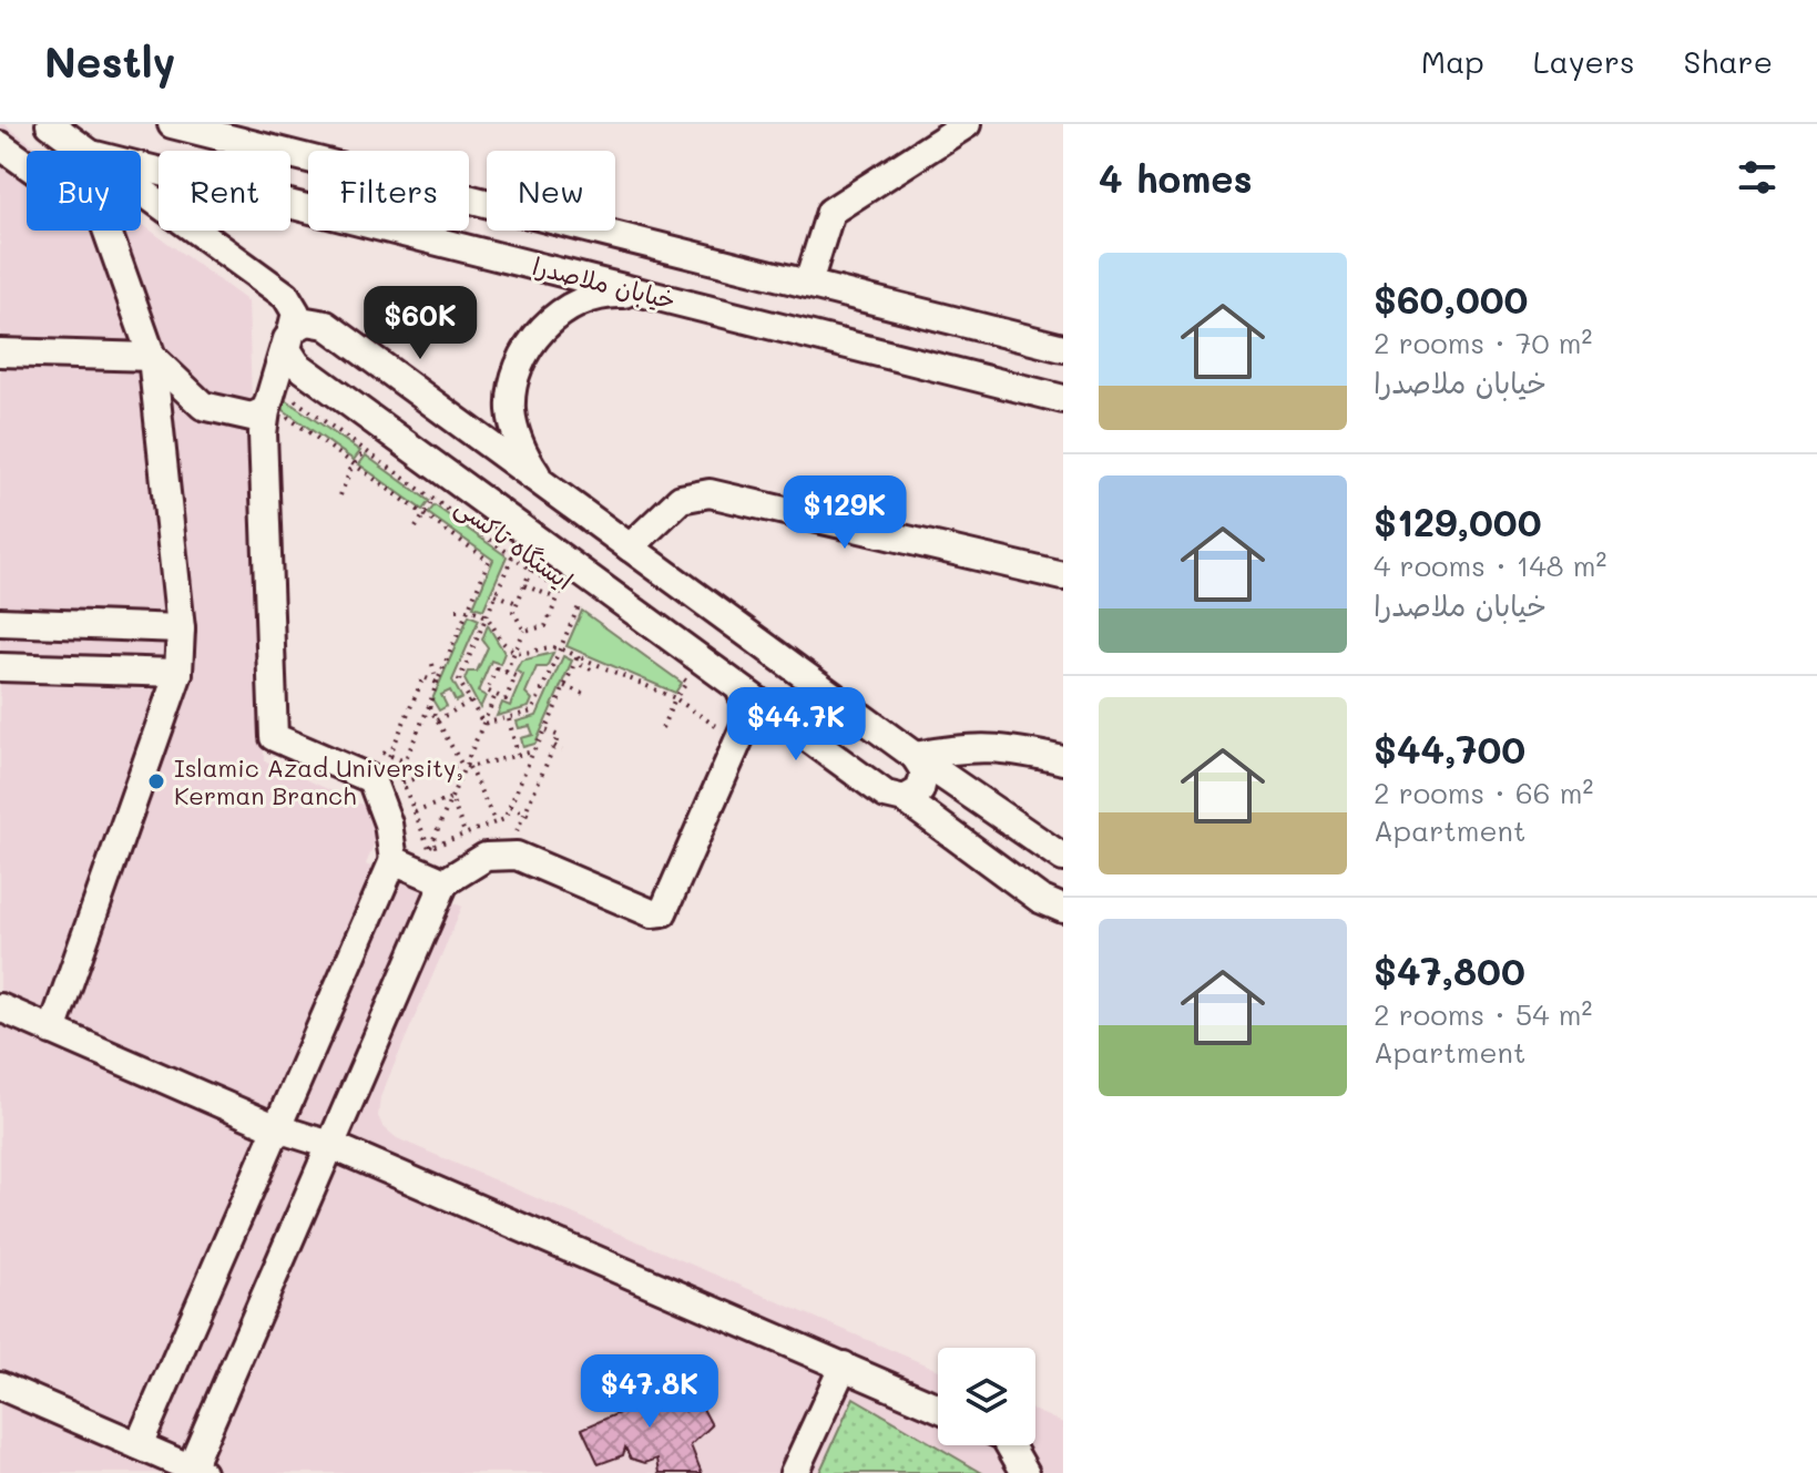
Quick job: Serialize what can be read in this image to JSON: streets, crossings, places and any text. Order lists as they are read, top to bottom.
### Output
{
  "streets": {
    "street": ["خیابان ملاصدرا", "ایستگاه تاکسی"]
  },
  "places": ["Islamic Azad University, Kerman Branch"],
  "page": {
    "header": "Nestly",
    "nav": ["Map", "Layers", "Share"],
    "heading": "4 homes",
    "chip": [
      "Buy",
      "Rent",
      "Filters",
      "New"
    ],
    "list": [
      {
        "name": "$60,000",
        "note": "2 rooms · 70 m² · خیابان ملاصدرا"
      },
      {
        "name": "$129,000",
        "note": "4 rooms · 148 m² · خیابان ملاصدرا"
      },
      {
        "name": "$44,700",
        "note": "2 rooms · 66 m² · Apartment"
      },
      {
        "name": "$47,800",
        "note": "2 rooms · 54 m² · Apartment"
      }
    ],
    "price": [
      "$60K",
      "$129K",
      "$44.7K",
      "$47.8K"
    ]
  }
}
